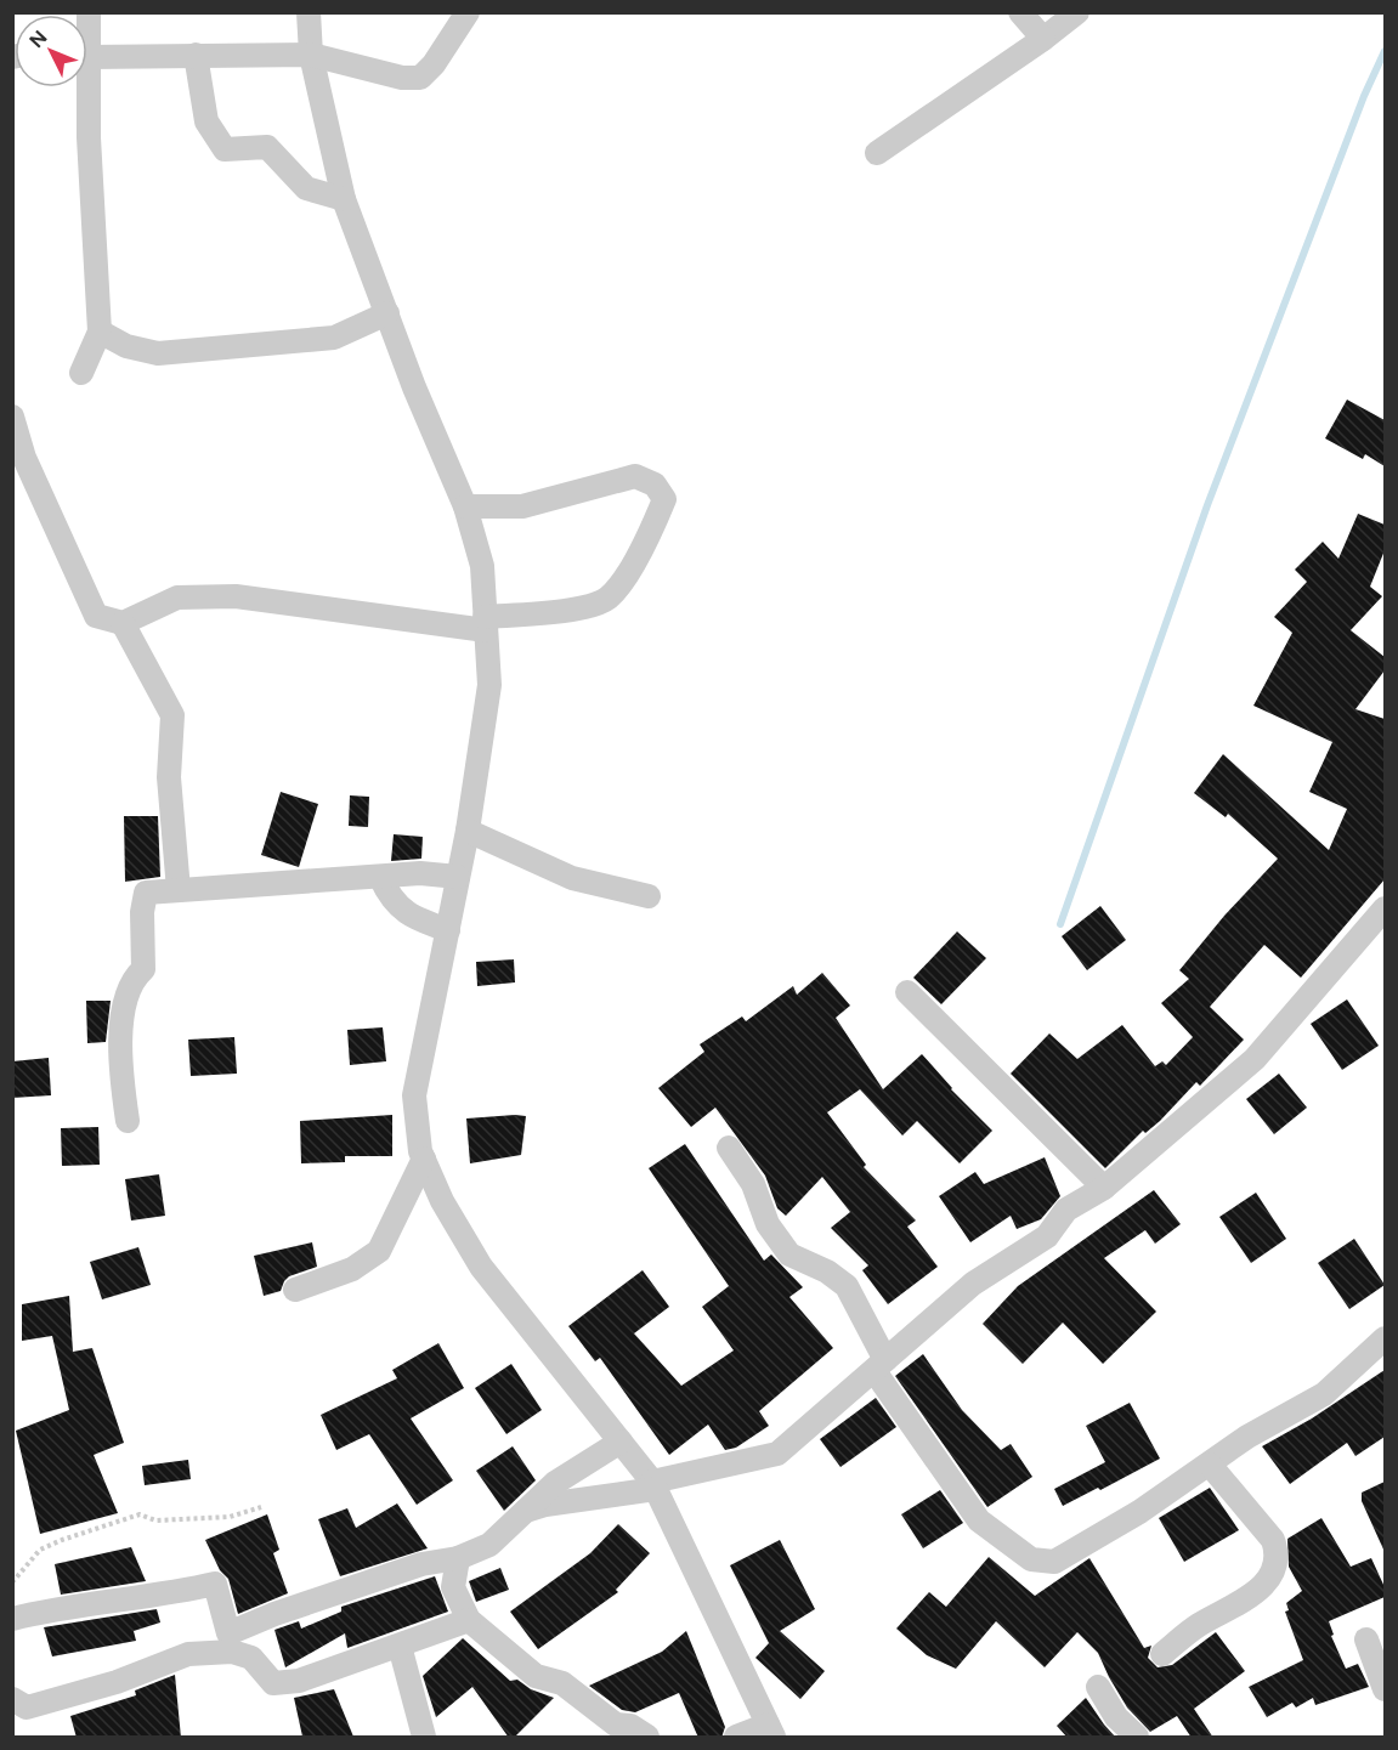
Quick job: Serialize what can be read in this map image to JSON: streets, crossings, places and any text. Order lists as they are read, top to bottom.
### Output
{
  "north": "top left"
}
